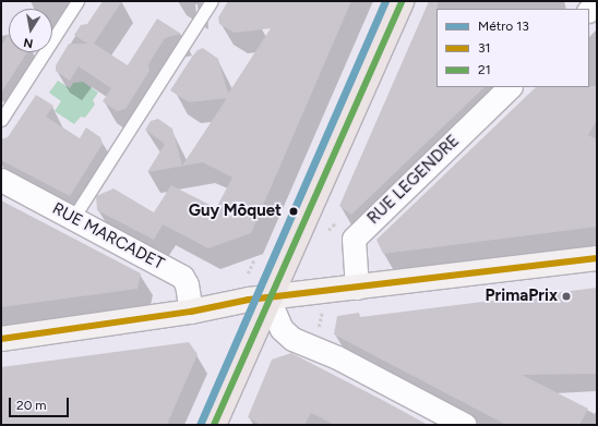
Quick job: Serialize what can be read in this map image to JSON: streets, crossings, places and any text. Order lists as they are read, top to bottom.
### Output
{
  "streets": {
    "street": ["RUE LEGENDRE", "RUE MARCADET"]
  },
  "places": ["Guy Môquet", "PrimaPrix"],
  "lines": ["metro line 13", "transit line 21", "transit line 31"],
  "legend": ["Métro 13", "31", "21"],
  "scale_bar": "20 m",
  "north": "bottom"
}
